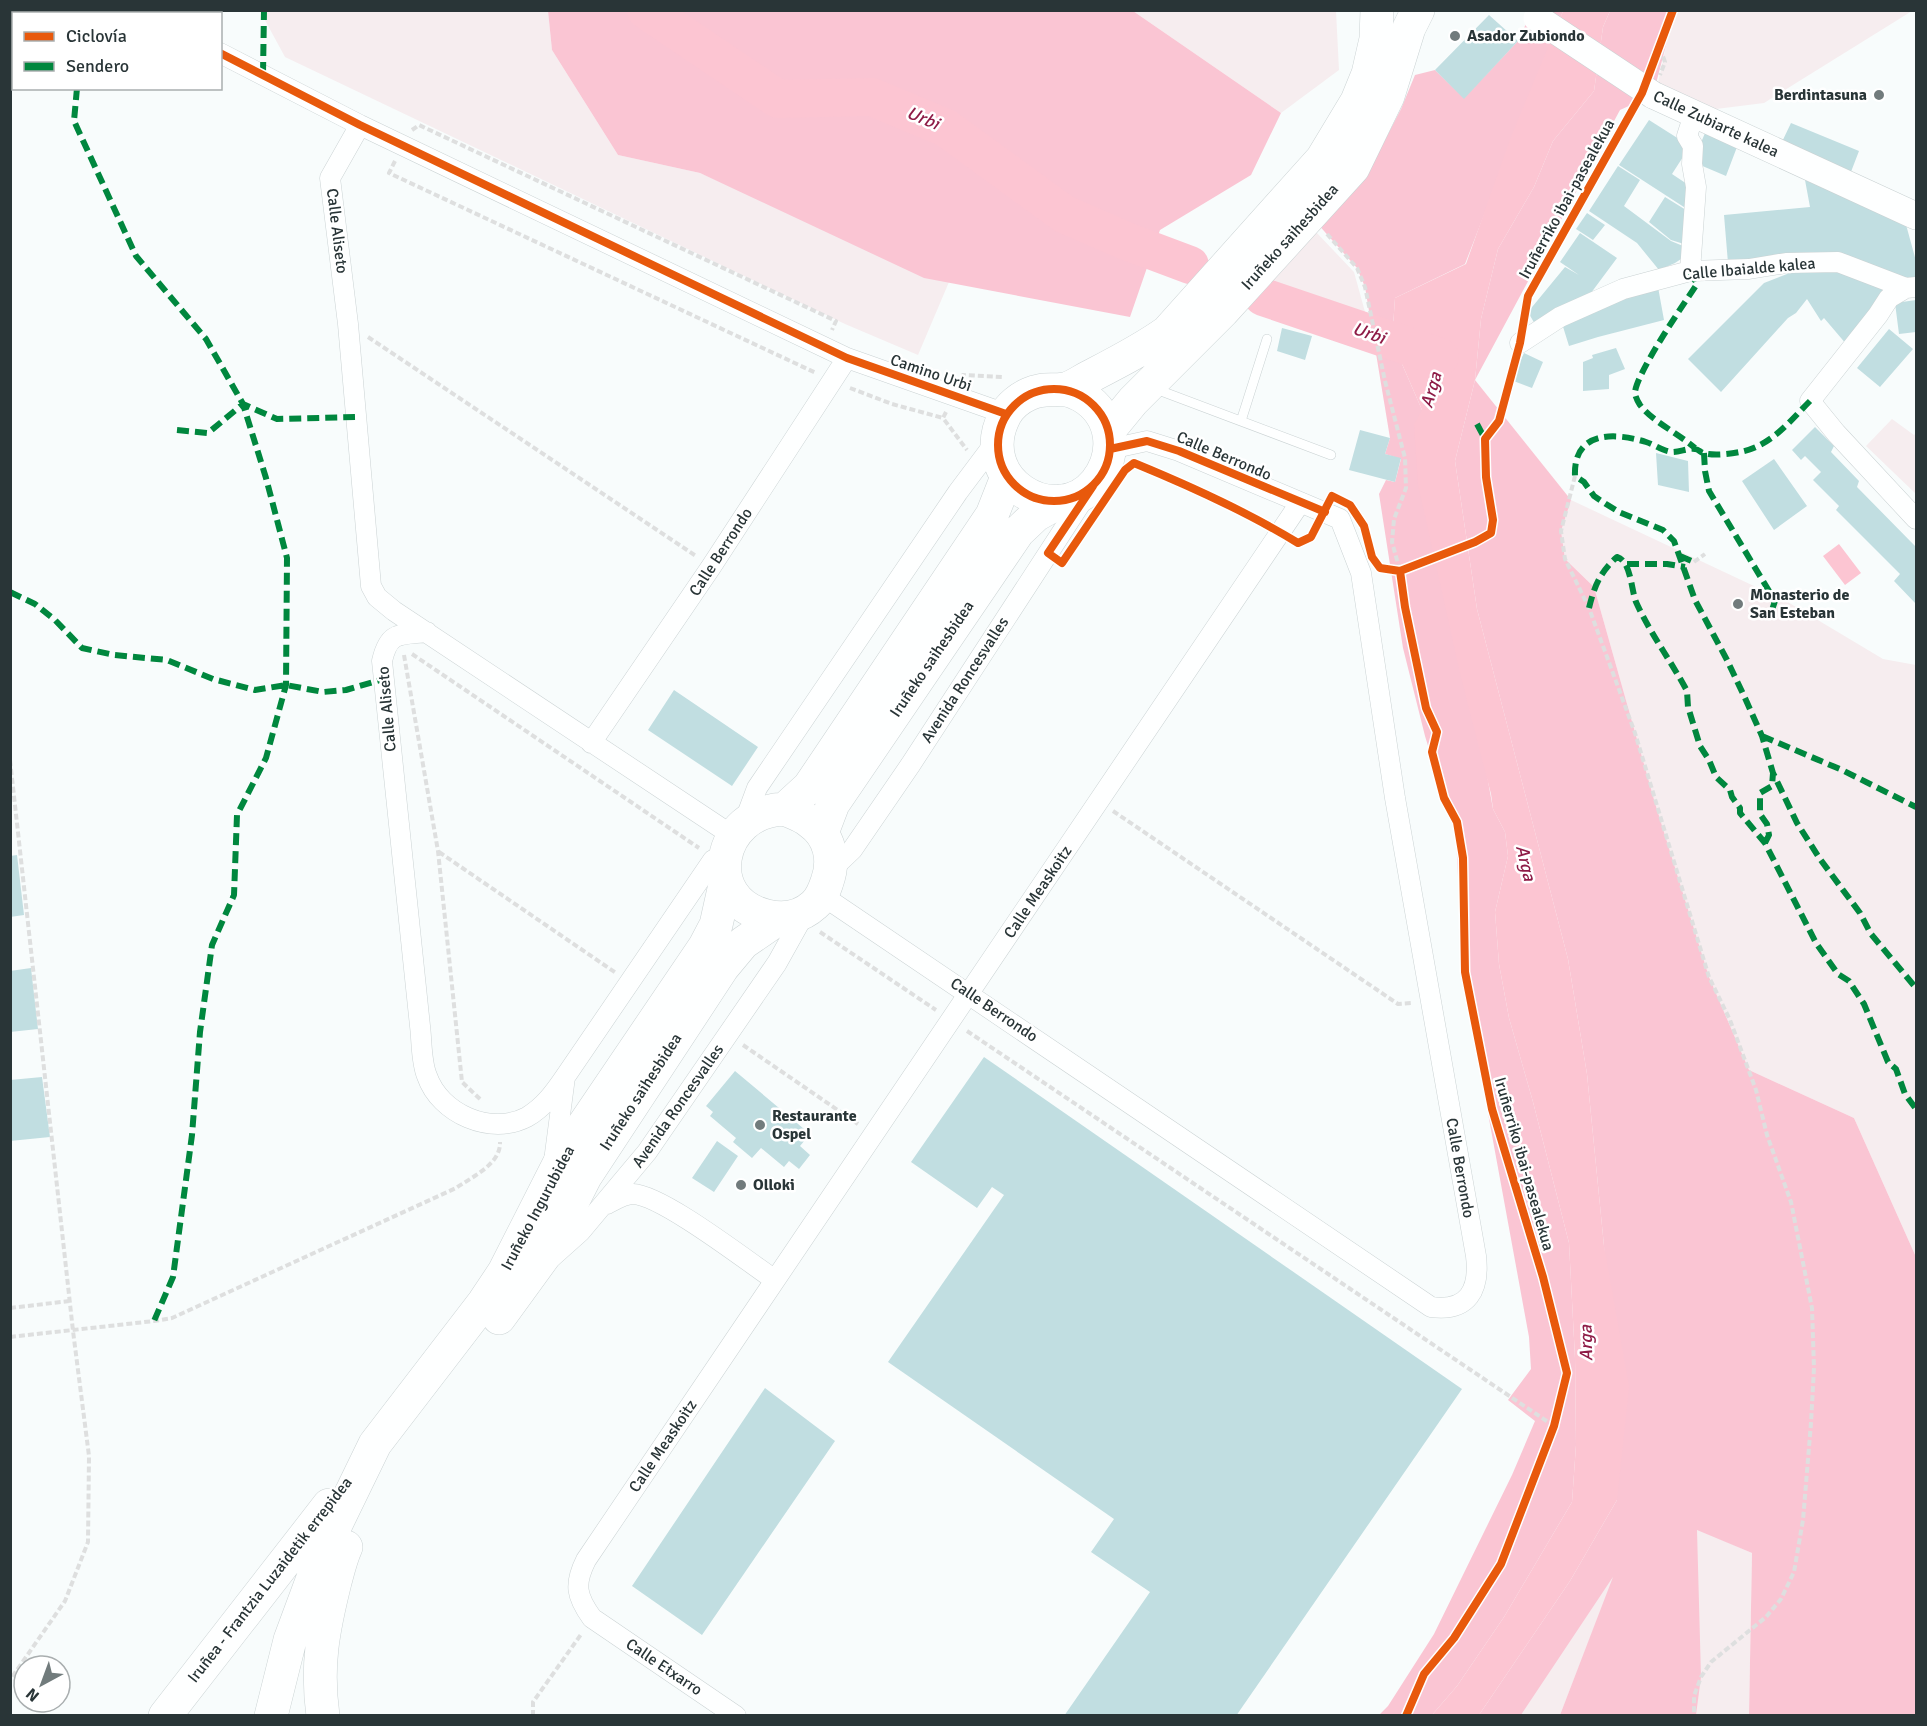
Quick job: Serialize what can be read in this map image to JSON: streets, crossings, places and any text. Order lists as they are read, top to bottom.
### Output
{
  "streets": {
    "highway": ["Iruñeko saihesbidea", "Iruñeko Ingurubidea", "Iruñea - Frantzia Luzaidetik errepidea"],
    "main road": ["Calle Zubiarte kalea"],
    "street": [
      "Calle Aliseto",
      "Calle Ibaialde kalea",
      "Camino Urbi",
      "Calle Berrondo",
      "Avenida Roncesvalles",
      "Calle Measkoitz",
      "Calle Etxarro"
    ],
    "cycle path": ["Iruñerriko ibai-pasealekua"]
  },
  "crossings": [
    ["Calle Zubiarte kalea", "Iruñerriko ibai-pasealekua"],
    ["Iruñerriko ibai-pasealekua", "Iruñeko saihesbidea"],
    ["Iruñerriko ibai-pasealekua", "Calle Ibaialde kalea"],
    ["Calle Aliseto", "Camino Urbi"],
    ["Iruñeko saihesbidea", "Camino Urbi"],
    ["Iruñeko saihesbidea", "Calle Berrondo"],
    ["Iruñeko saihesbidea", "Avenida Roncesvalles"],
    ["Iruñeko saihesbidea", "Iruñeko Ingurubidea"],
    ["Camino Urbi", "Calle Berrondo"],
    ["Camino Urbi", "Avenida Roncesvalles"],
    ["Calle Berrondo", "Avenida Roncesvalles"],
    ["Calle Berrondo", "Calle Measkoitz"],
    ["Calle Berrondo", "Iruñeko Ingurubidea"],
    ["Avenida Roncesvalles", "Iruñeko Ingurubidea"],
    ["Calle Measkoitz", "Calle Etxarro"],
    ["Iruñeko Ingurubidea", "Iruñea - Frantzia Luzaidetik errepidea"]
  ],
  "water": ["Urbi", "Arga"],
  "places": [
    "Asador Zubiondo",
    "Berdintasuna",
    "Monasterio de San Esteban",
    "Restaurante Ospel",
    "Olloki"
  ],
  "legend": ["Ciclovía", "Sendero"],
  "north": "bottom left"
}
